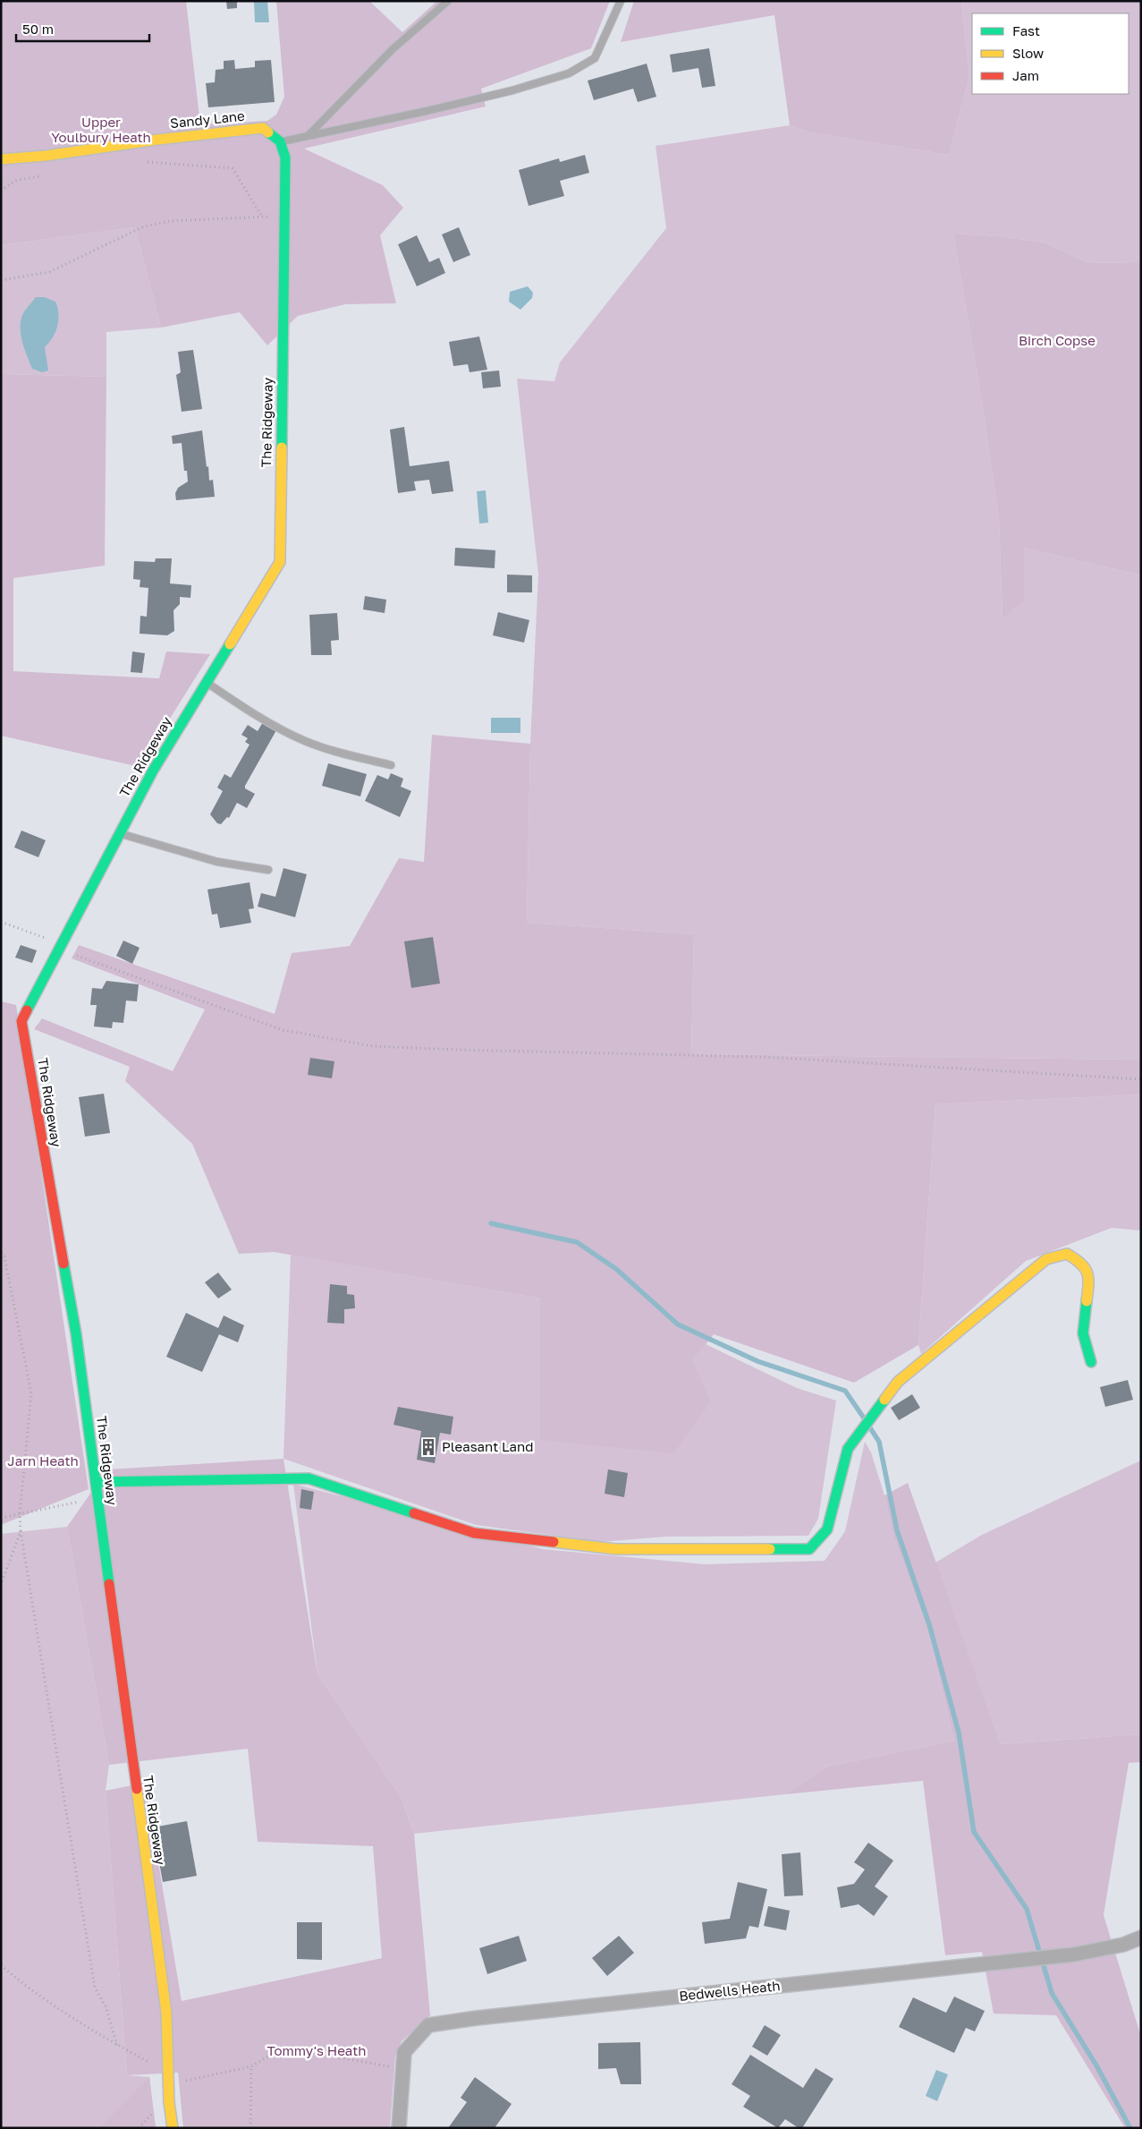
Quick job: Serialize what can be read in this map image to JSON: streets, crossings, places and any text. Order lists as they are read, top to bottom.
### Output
{
  "streets": {
    "street": ["Sandy Lane", "The Ridgeway", "Bedwells Heath"]
  },
  "crossings": [
    ["Sandy Lane", "The Ridgeway"]
  ],
  "parks": [
    "Upper Youlbury Heath",
    "Birch Copse",
    "Jarn Heath",
    "Tommy's Heath"
  ],
  "places": {
    "building": ["Pleasant Land"]
  },
  "legend": ["Fast", "Slow", "Jam"],
  "scale_bar": "50 m"
}
